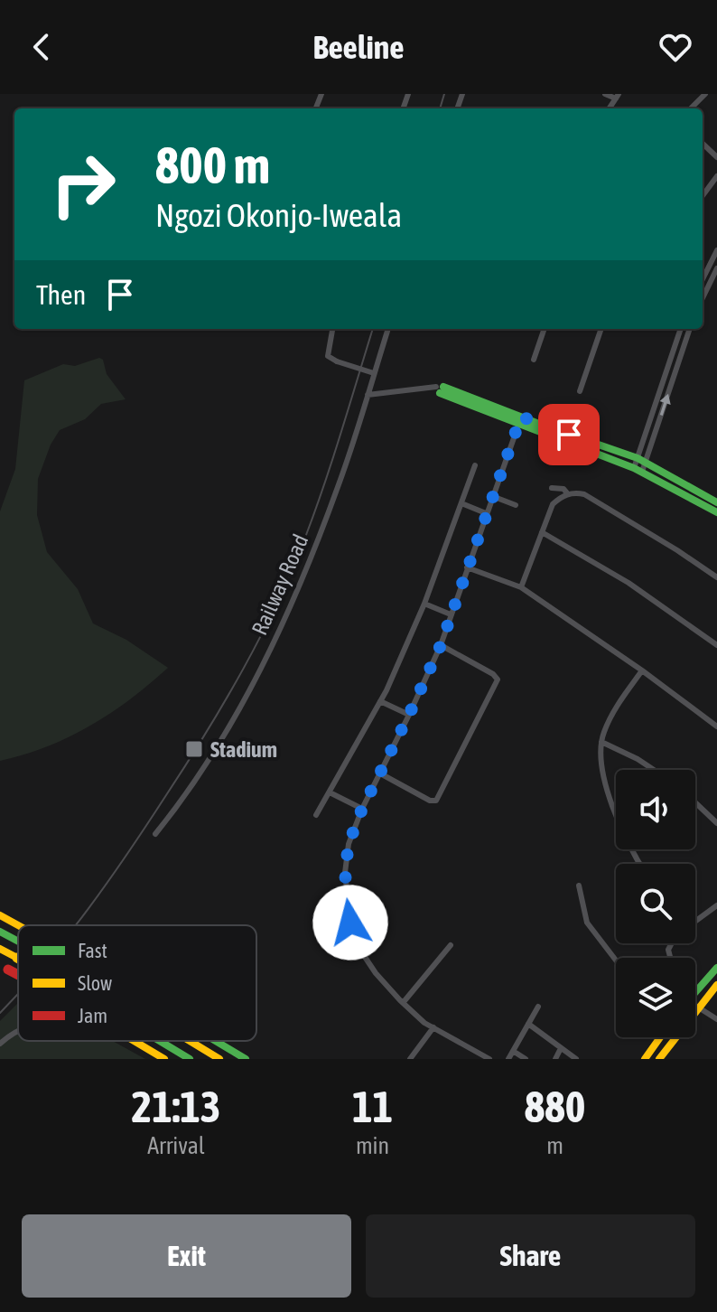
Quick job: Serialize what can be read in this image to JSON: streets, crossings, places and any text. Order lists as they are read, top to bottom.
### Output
{
  "streets": {
    "street": ["Railway Road"]
  },
  "places": {
    "transit": ["Stadium"]
  },
  "legend": ["Fast", "Slow", "Jam"],
  "page": {
    "header": "Beeline",
    "turn": ["800 m", "Ngozi Okonjo-Iweala"],
    "then": "Then",
    "eta": [
      "21:13",
      "Arrival",
      "11",
      "min",
      "880",
      "m"
    ],
    "buttons": ["Exit", "Share"]
  }
}
